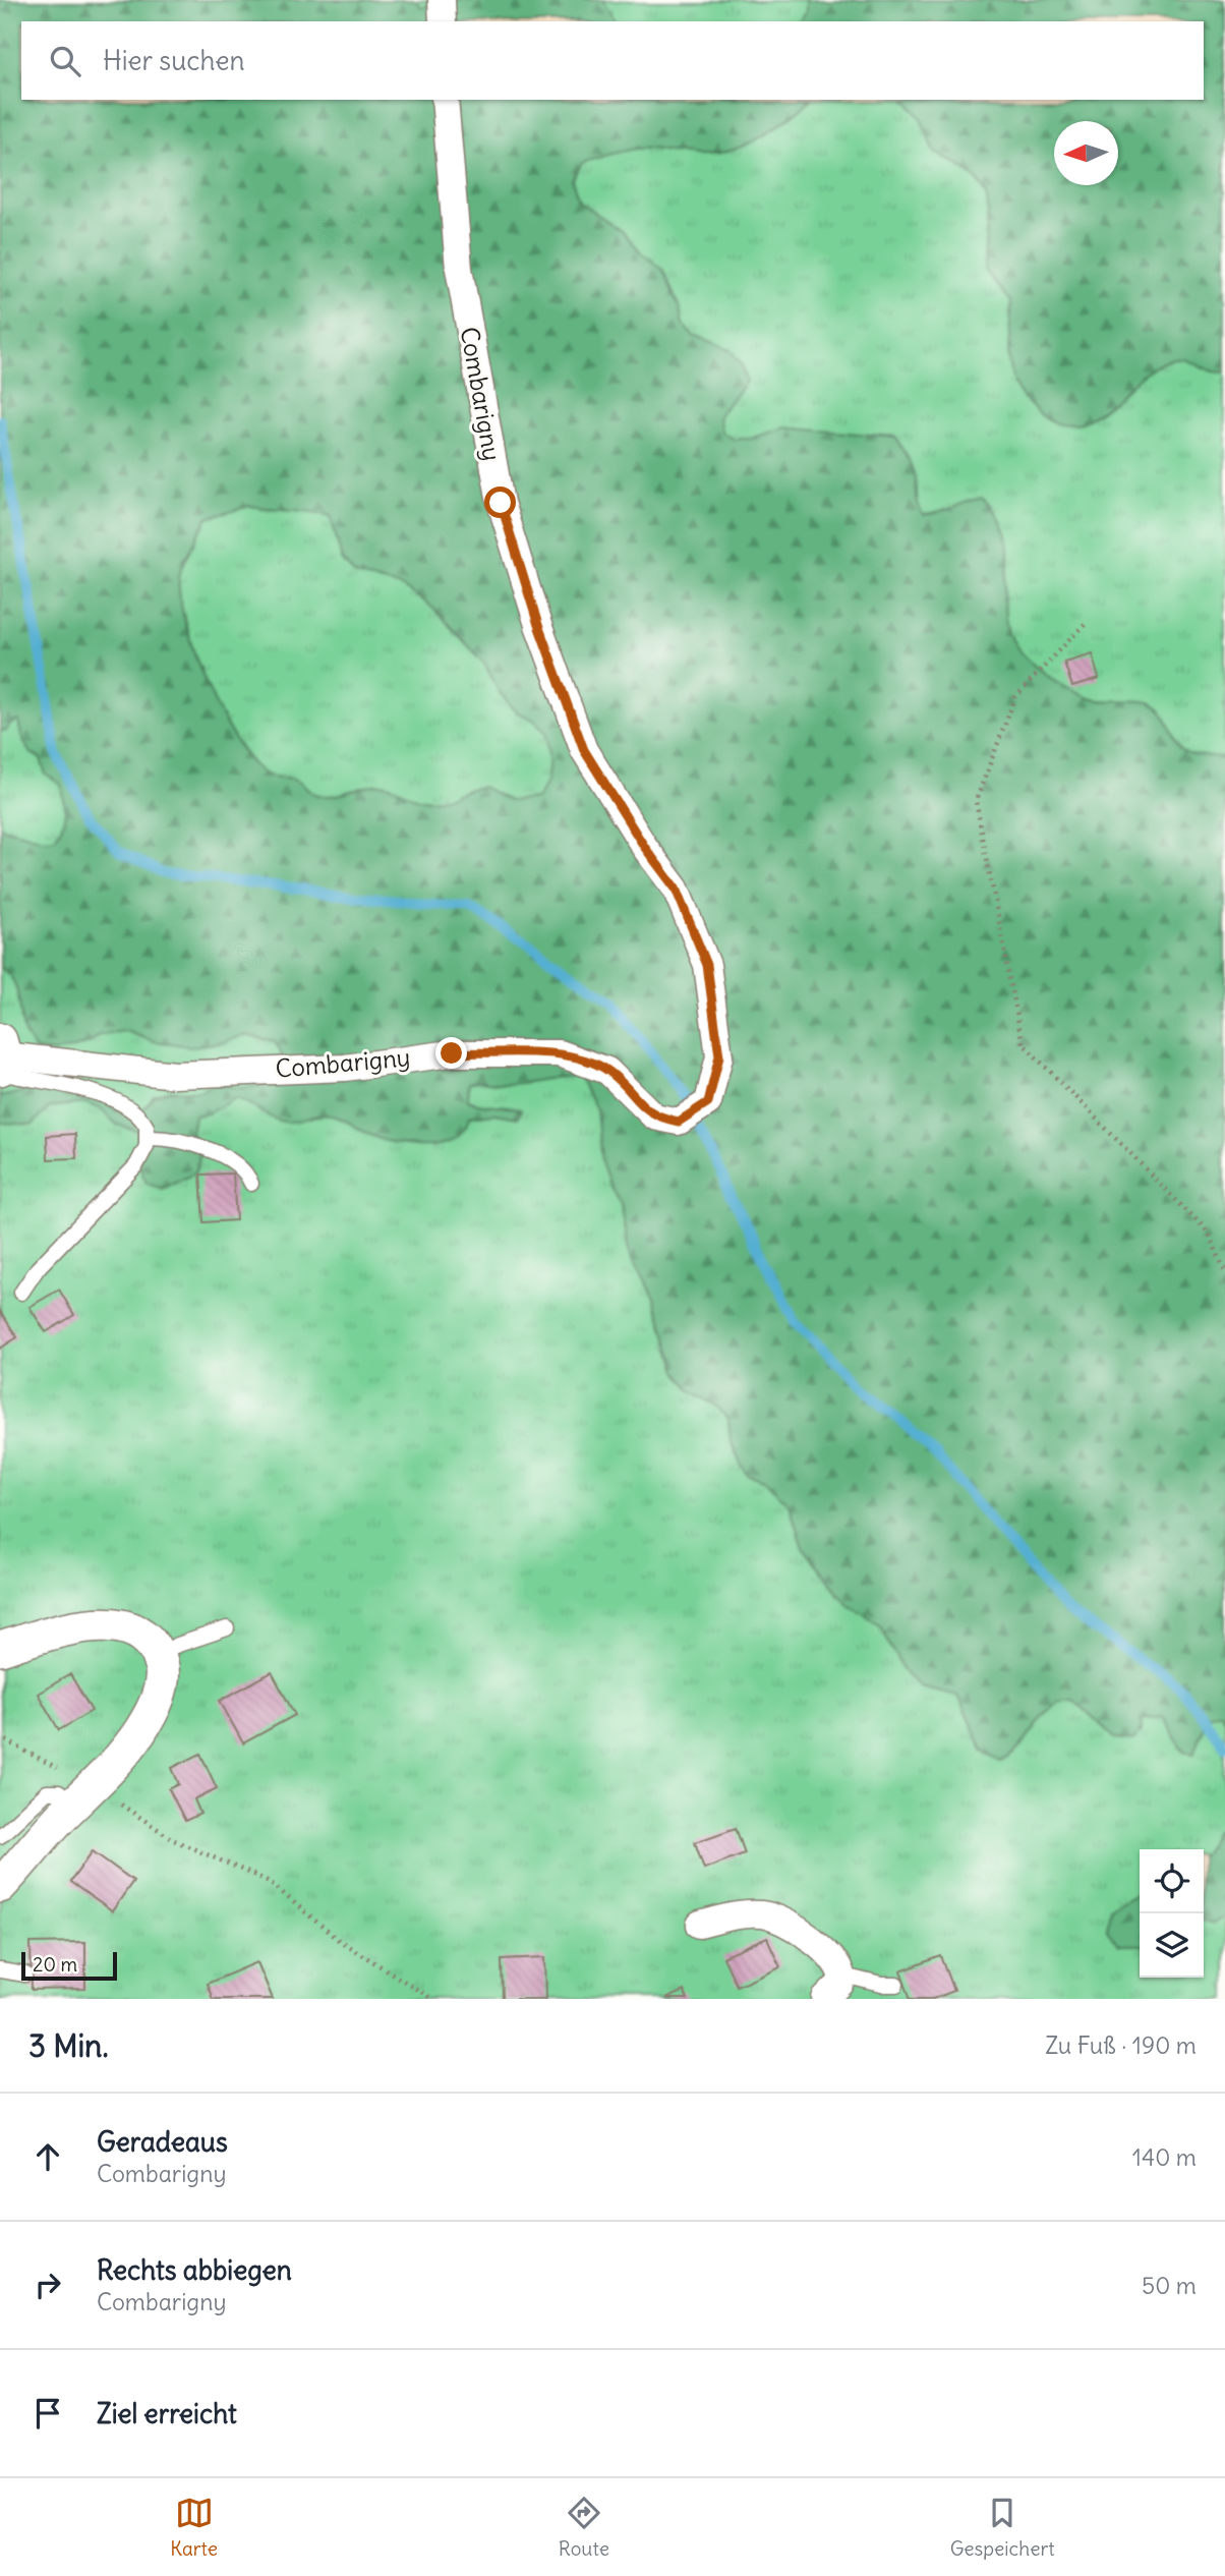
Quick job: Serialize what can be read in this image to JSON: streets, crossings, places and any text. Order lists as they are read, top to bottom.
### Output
{
  "streets": {
    "street": ["Combarigny"]
  },
  "scale_bar": "20 m",
  "north": "left",
  "page": {
    "search": "Hier suchen",
    "scale": "20 m",
    "heading": ["3 Min.", "Zu Fuß · 190 m"],
    "list": [
      ["Geradeaus", "Combarigny", "140 m"],
      ["Rechts abbiegen", "Combarigny", "50 m"],
      "Ziel erreicht"
    ],
    "nav": ["Karte", "Route", "Gespeichert"]
  }
}
